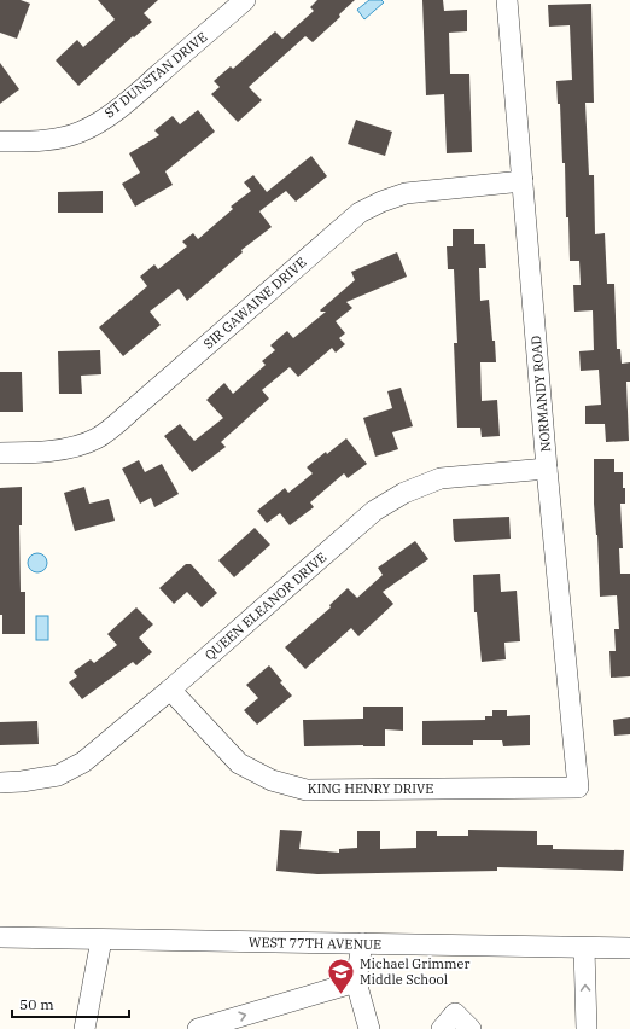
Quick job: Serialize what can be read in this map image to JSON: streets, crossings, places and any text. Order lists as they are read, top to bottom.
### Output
{
  "streets": {
    "street": [
      "ST DUNSTAN DRIVE",
      "SIR GAWAINE DRIVE",
      "NORMANDY ROAD",
      "QUEEN ELEANOR DRIVE",
      "KING HENRY DRIVE",
      "WEST 77TH AVENUE"
    ]
  },
  "crossings": [
    ["SIR GAWAINE DRIVE", "NORMANDY ROAD"],
    ["NORMANDY ROAD", "QUEEN ELEANOR DRIVE"],
    ["NORMANDY ROAD", "KING HENRY DRIVE"],
    ["QUEEN ELEANOR DRIVE", "KING HENRY DRIVE"]
  ],
  "places": {
    "school or university": ["Michael Grimmer Middle School"]
  },
  "scale_bar": "50 m"
}
